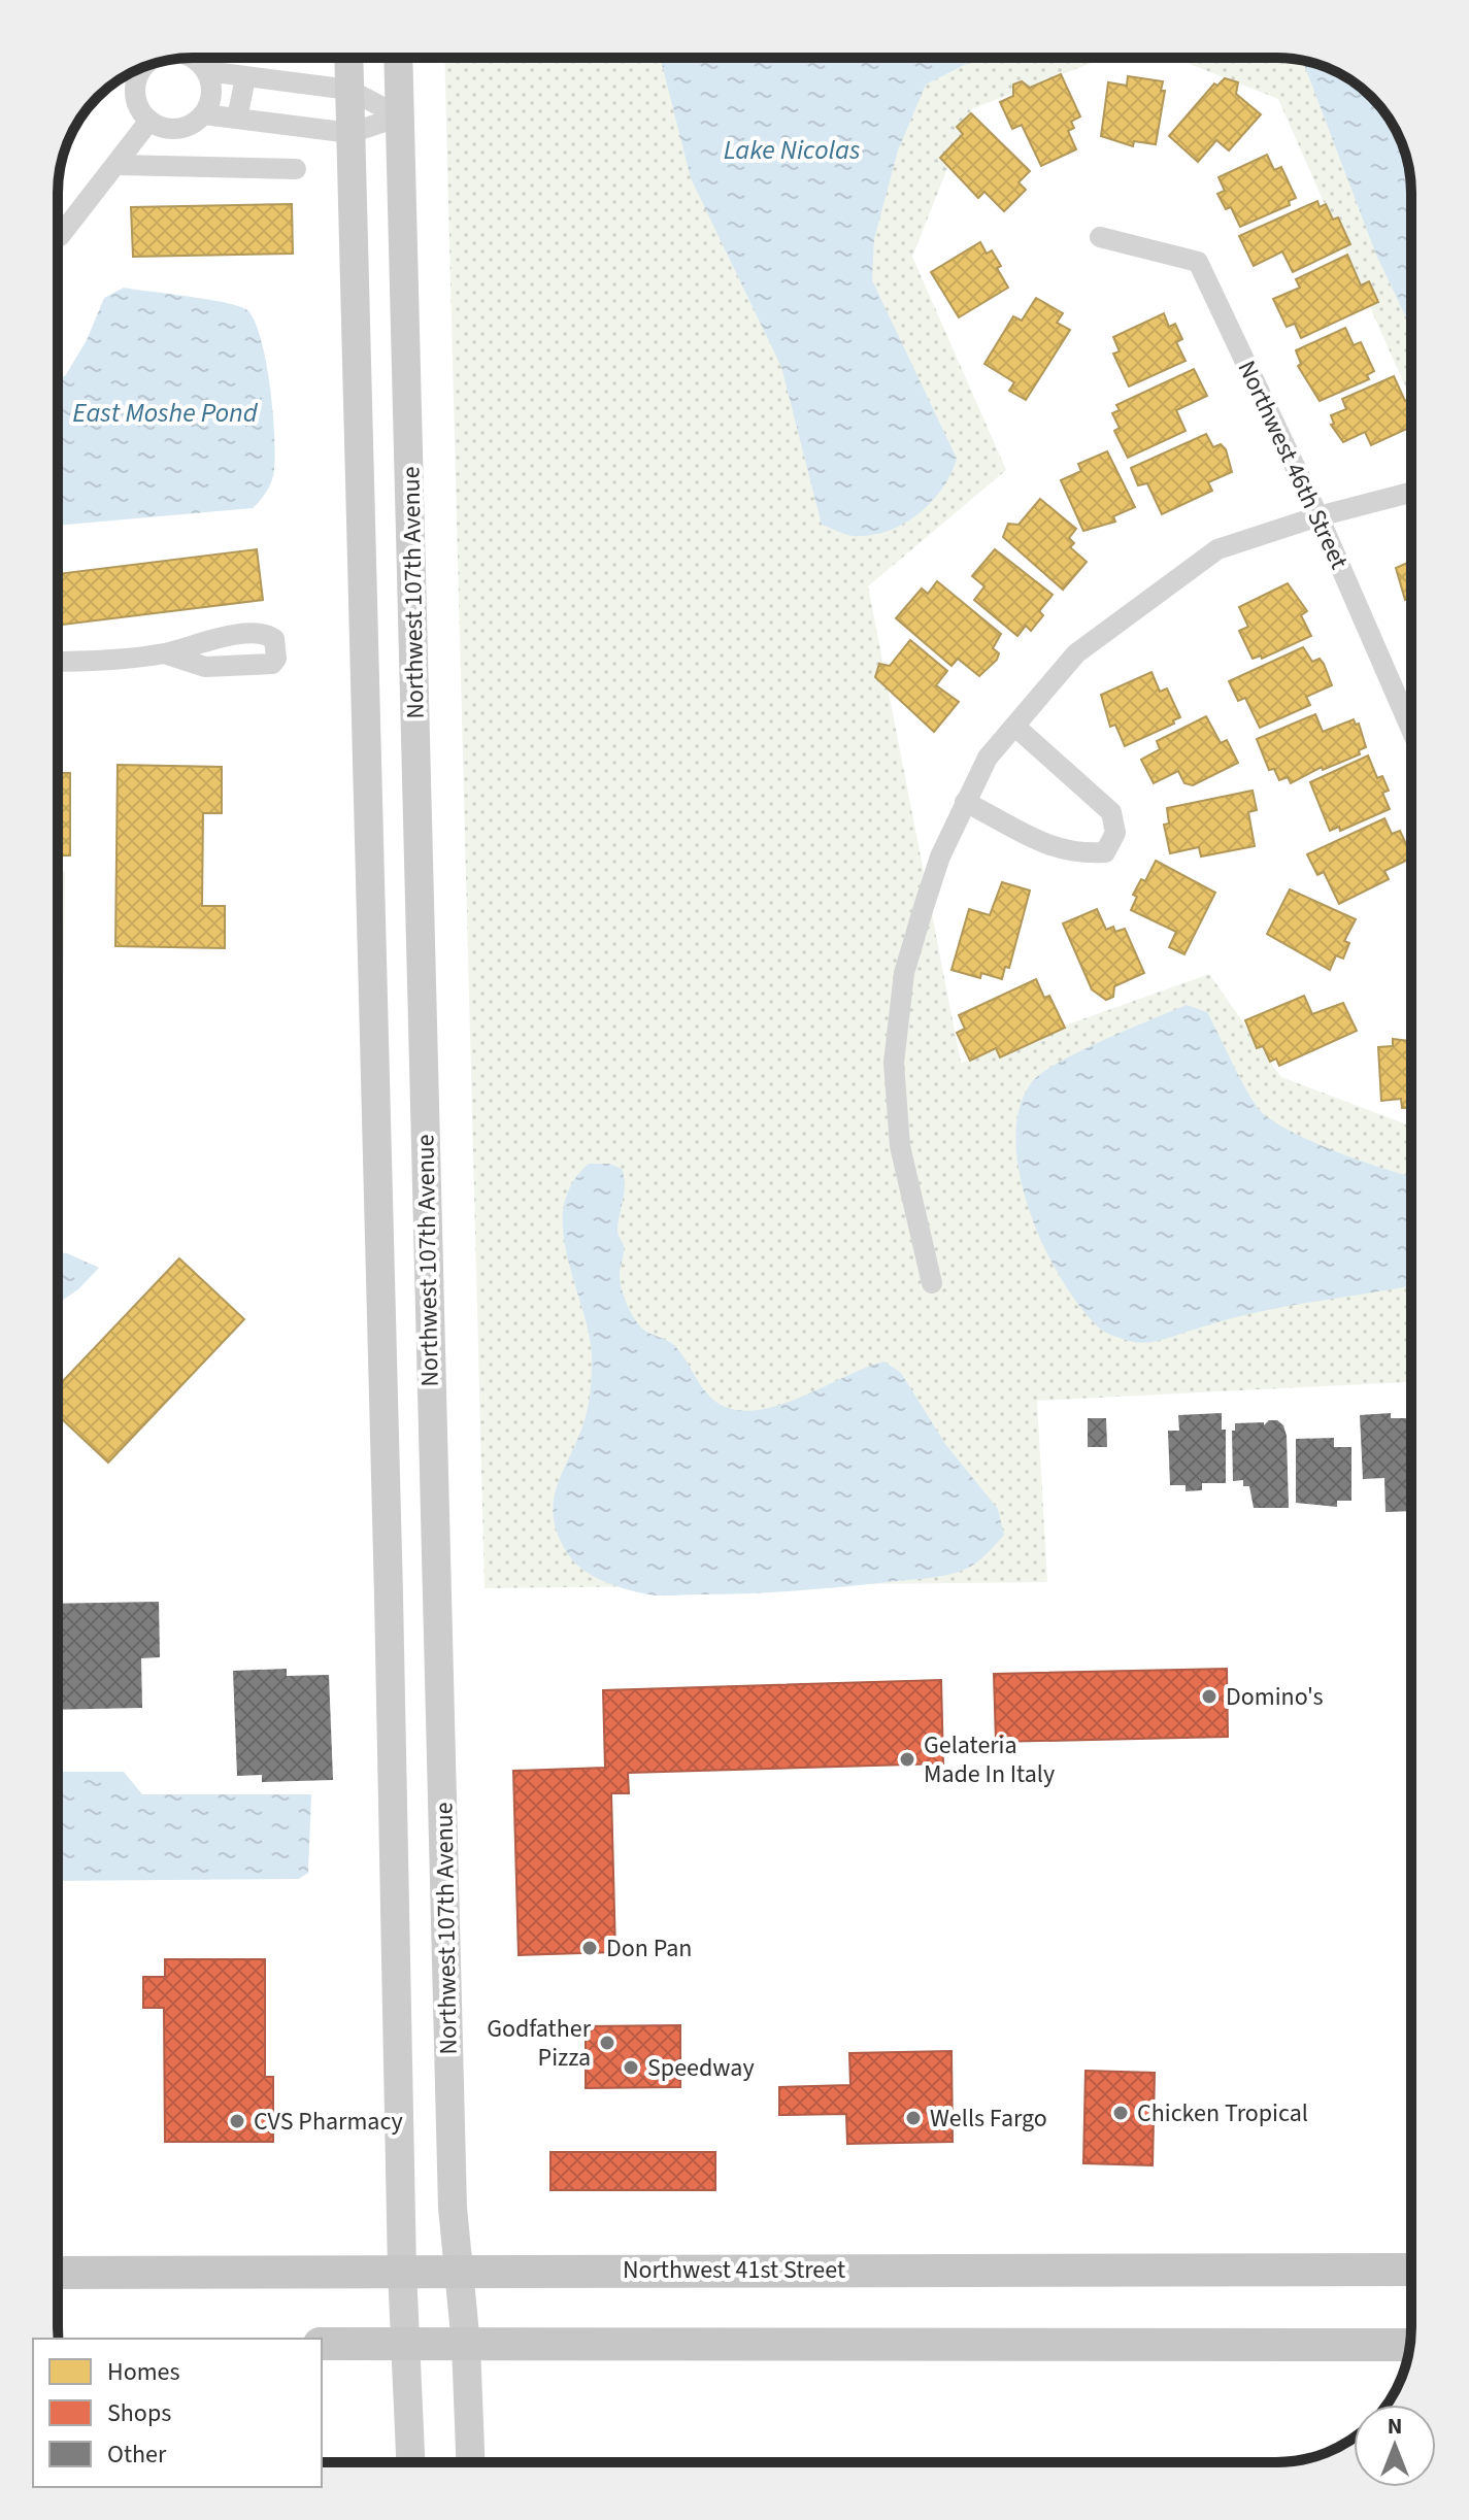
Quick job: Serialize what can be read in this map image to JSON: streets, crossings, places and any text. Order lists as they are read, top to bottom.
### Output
{
  "streets": {
    "main road": ["Northwest 107th Avenue", "Northwest 41st Street"],
    "street": ["Northwest 46th Street"]
  },
  "crossings": [
    ["Northwest 107th Avenue", "Northwest 41st Street"]
  ],
  "water": ["Lake Nicolas", "East Moshe Pond"],
  "places": [
    "Domino's",
    "Gelateria Made In Italy",
    "Don Pan",
    "Godfather Pizza",
    "Speedway",
    "Chicken Tropical",
    "Wells Fargo",
    "CVS Pharmacy"
  ],
  "legend": ["Homes", "Shops", "Other"],
  "north": "top"
}
